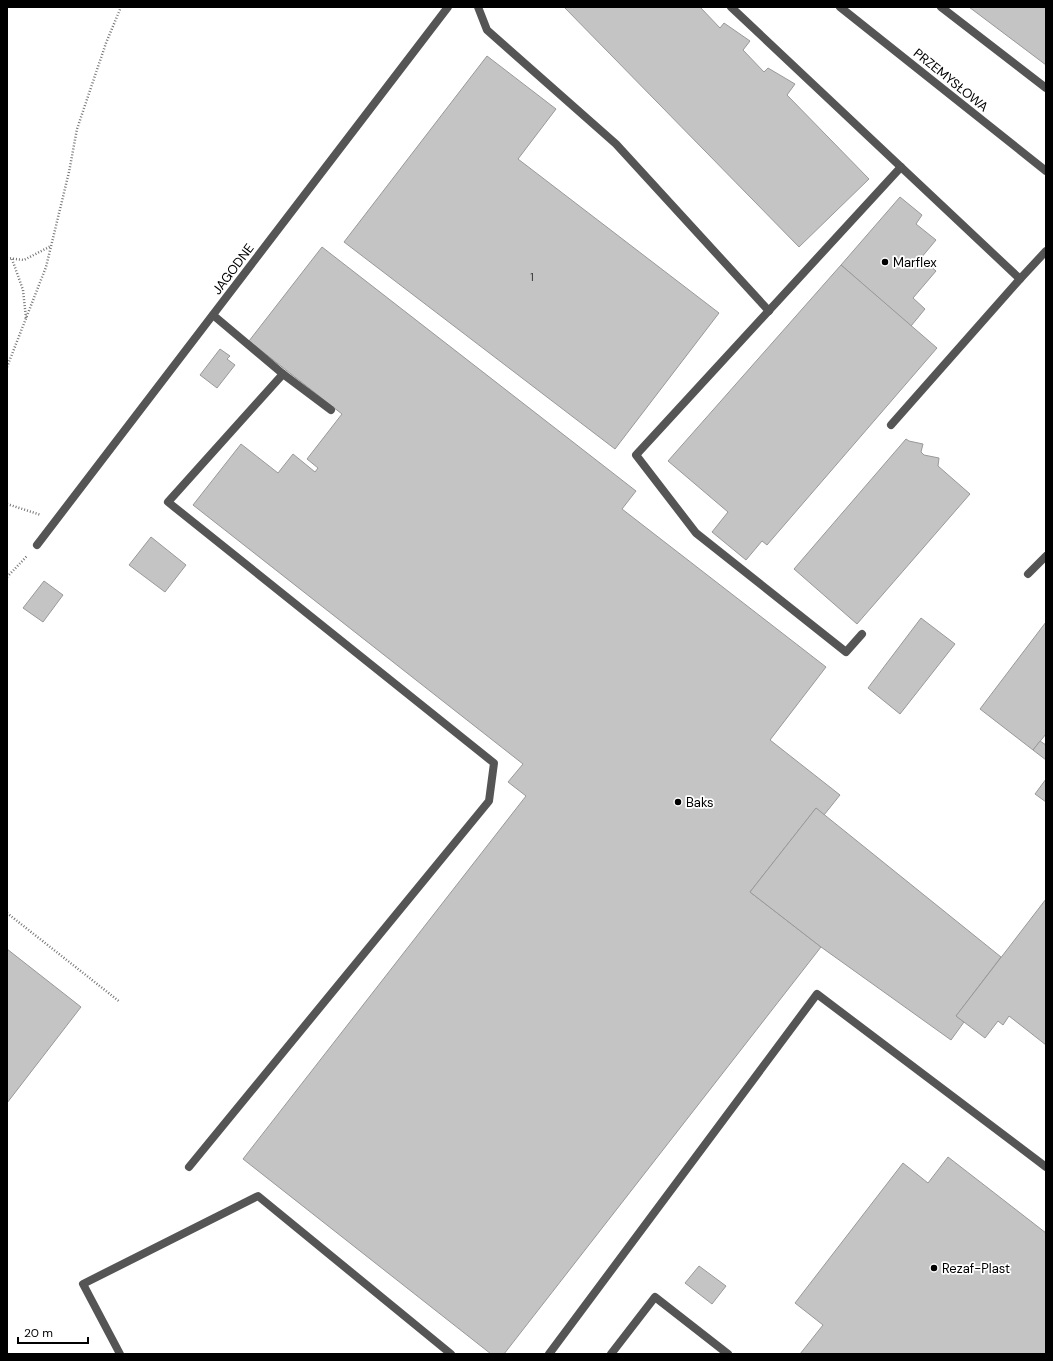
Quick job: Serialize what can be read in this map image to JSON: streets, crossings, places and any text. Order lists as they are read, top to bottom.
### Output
{
  "streets": {
    "street": ["PRZEMYSŁOWA", "JAGODNE"]
  },
  "places": ["Marflex", "Baks", "Rezaf-Plast"],
  "house_numbers": ["1"],
  "scale_bar": "20 m"
}
